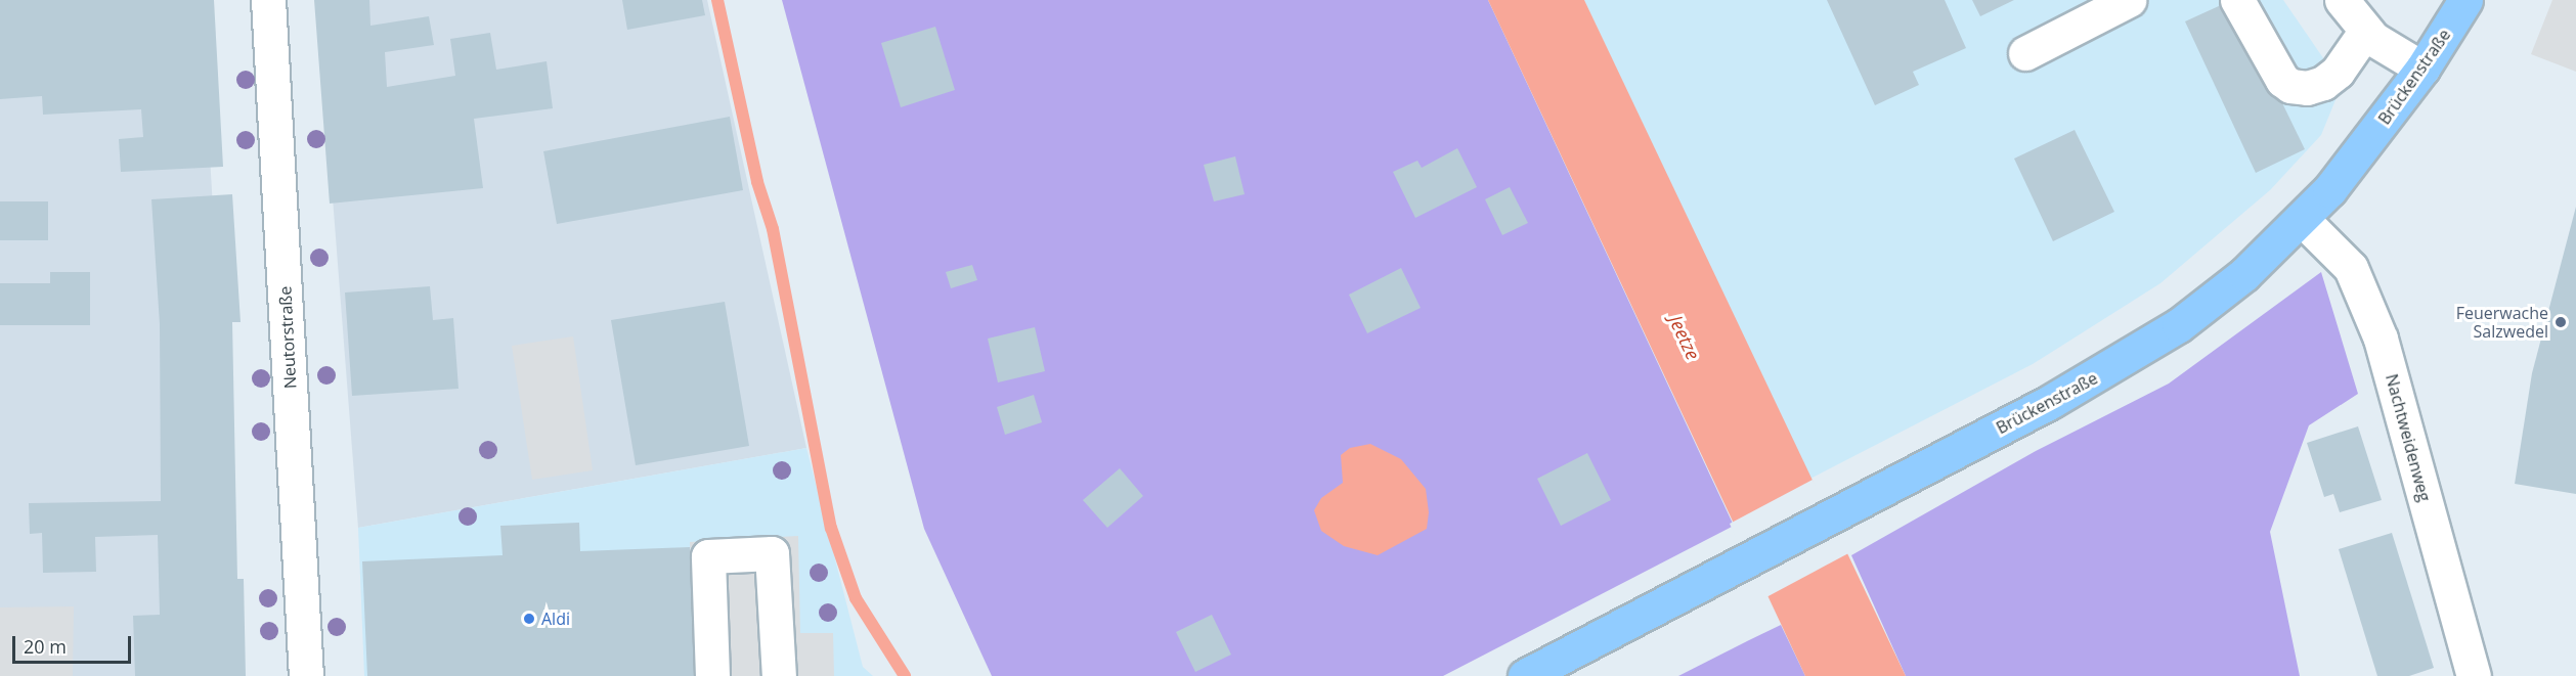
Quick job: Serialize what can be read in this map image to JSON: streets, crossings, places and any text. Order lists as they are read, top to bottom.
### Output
{
  "streets": {
    "main road": ["Brückenstraße"],
    "street": ["Neutorstraße", "Nachtweidenweg"]
  },
  "crossings": [
    ["Brückenstraße", "Nachtweidenweg"]
  ],
  "water": ["Jeetze"],
  "places": ["Feuerwache Salzwedel", "Aldi"],
  "scale_bar": "20 m"
}
